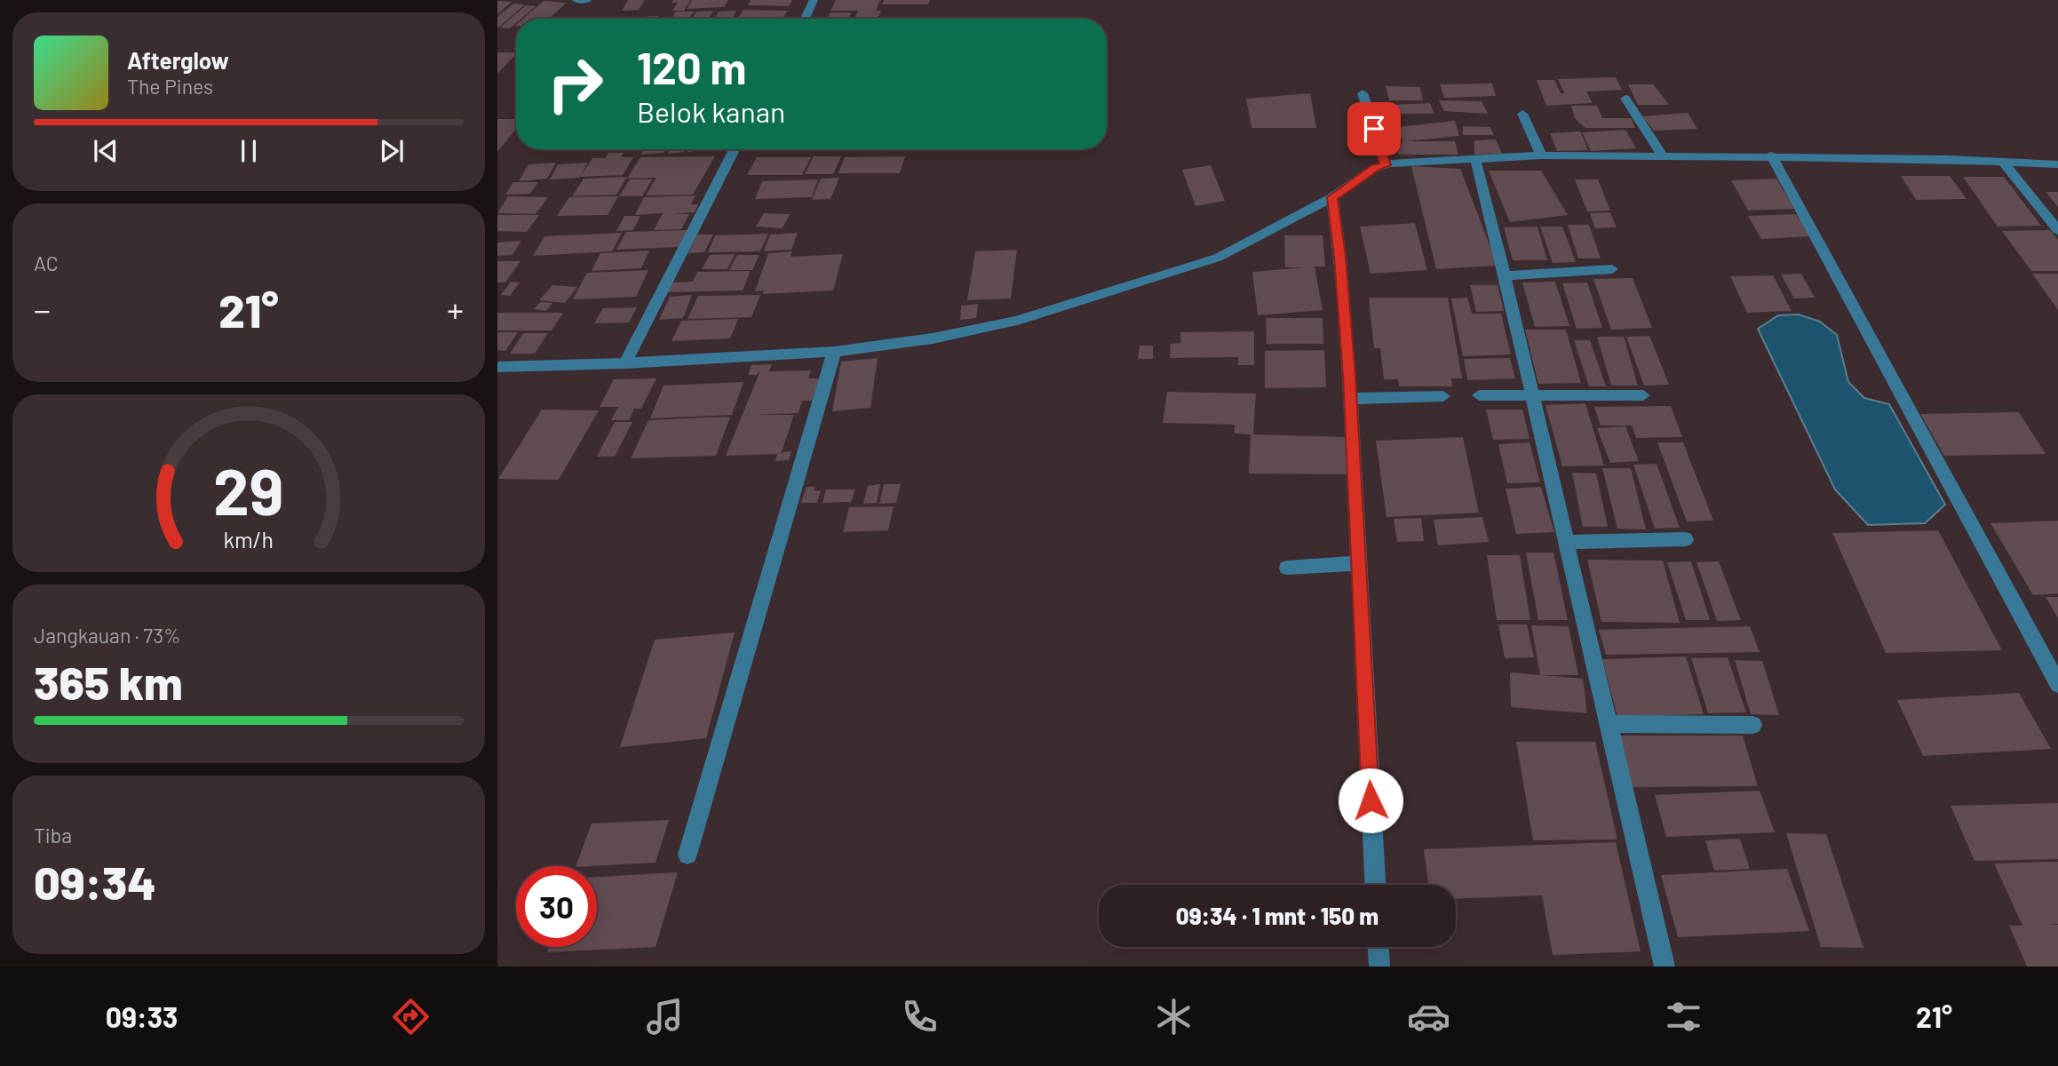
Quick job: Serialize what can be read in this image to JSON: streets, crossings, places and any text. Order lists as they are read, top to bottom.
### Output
{
  "page": {
    "turn": ["120 m", "Belok kanan"],
    "song": ["Afterglow", "The Pines"],
    "tile": [
      "AC",
      ["Jangkauan · 73%", "365 km"],
      ["Tiba", "09:34"]
    ],
    "heat": ["−", "21°", "+"],
    "limit": "30",
    "trip": "09:34 · 1 mnt · 150 m",
    "tabs": ["09:33", "21°"],
    "gauge": ["29", "km/h"]
  }
}
